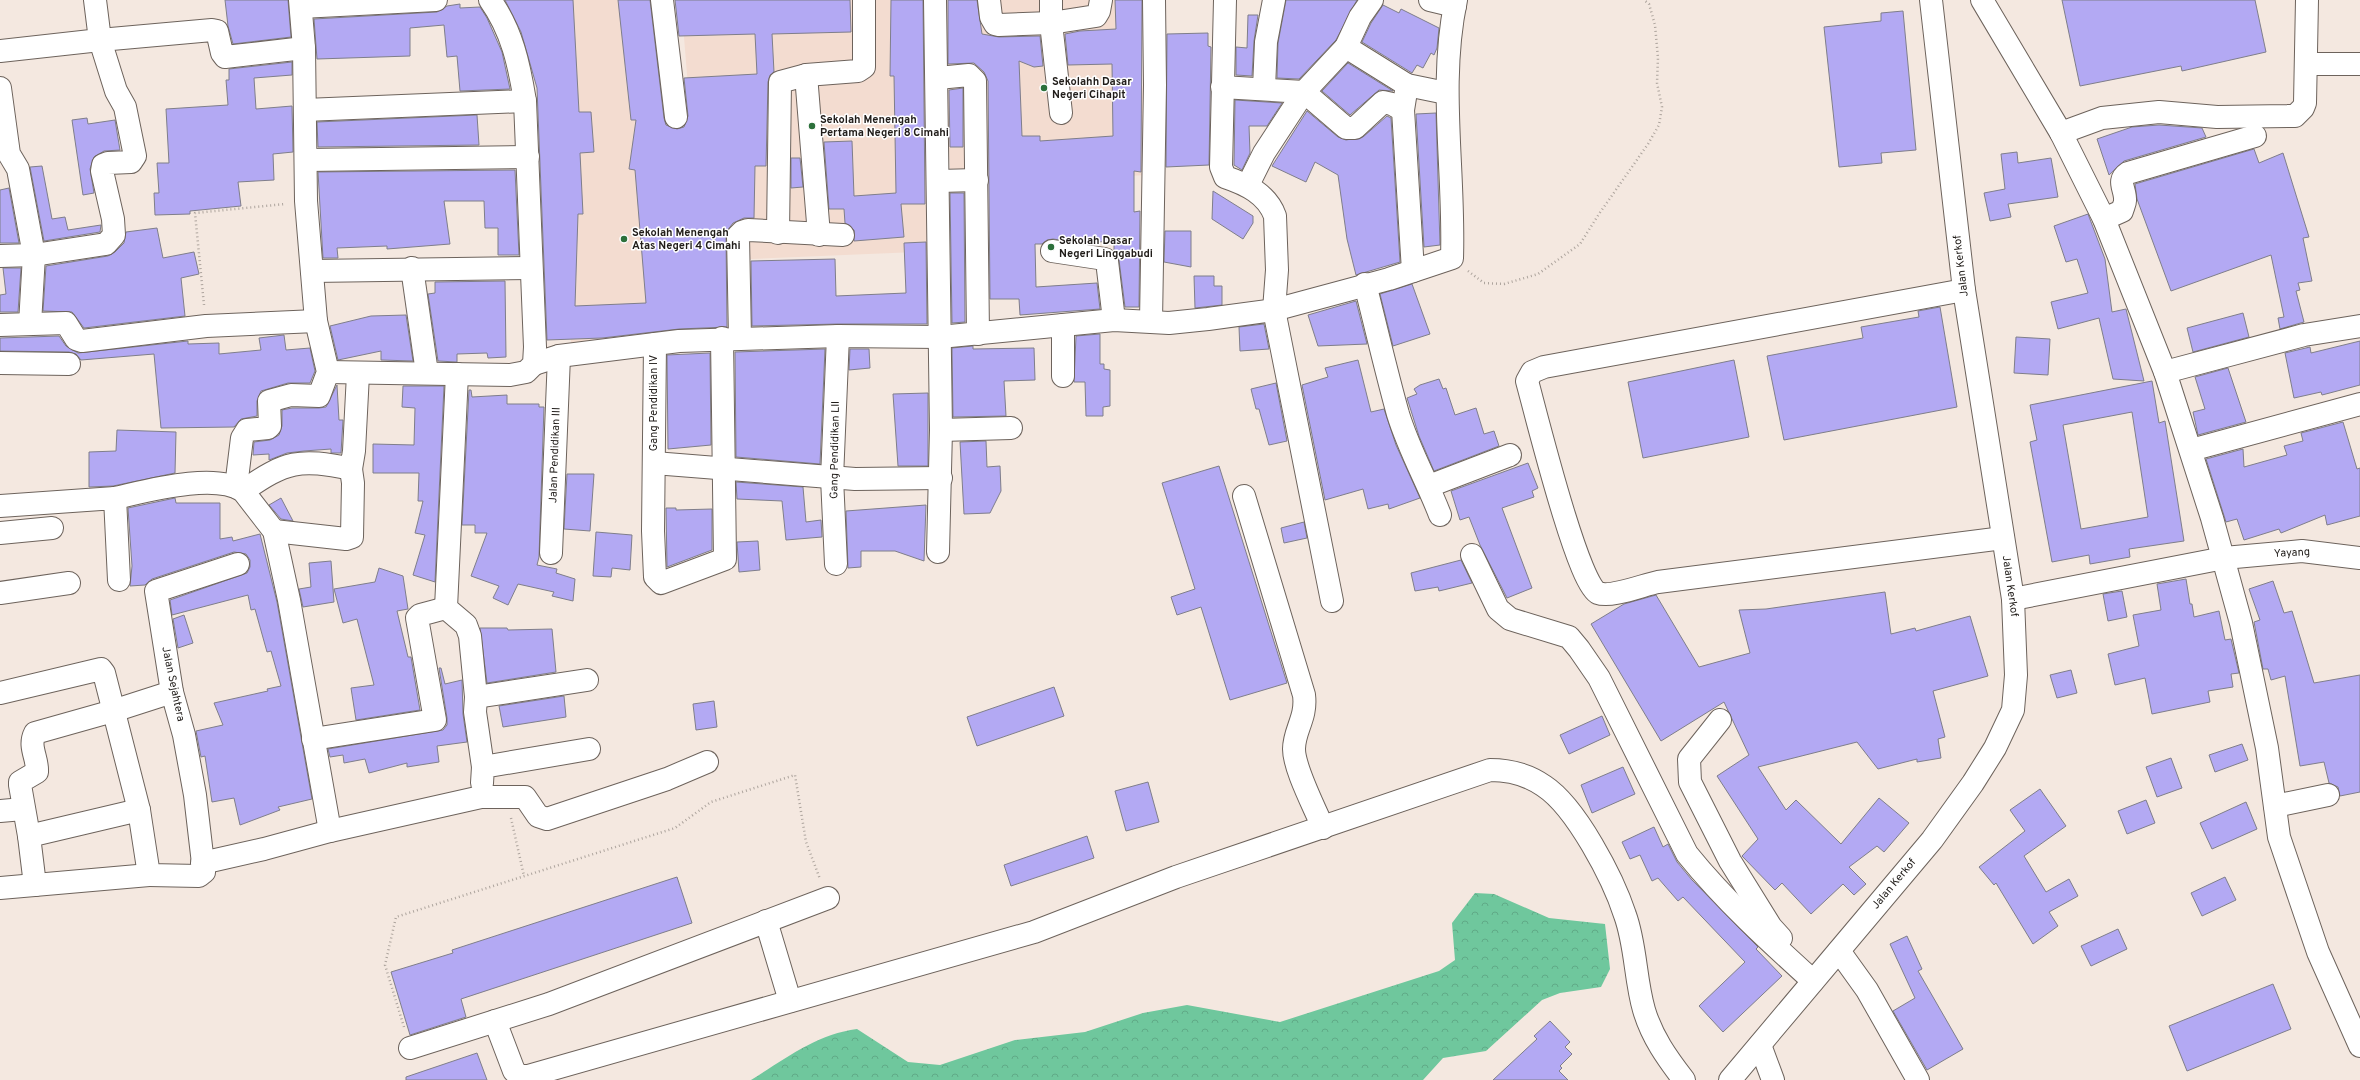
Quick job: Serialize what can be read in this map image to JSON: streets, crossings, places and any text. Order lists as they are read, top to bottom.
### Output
{
  "streets": {
    "street": [
      "Jalan Kerkof",
      "Gang Pendidikan IV",
      "Gang Pendidikan Lll",
      "Jalan Pendidikan III",
      "Yayang",
      "Jalan Sejahtera"
    ]
  },
  "crossings": [
    ["Jalan Kerkof", "Yayang"]
  ],
  "places": [
    "Sekolahh Dasar Negeri Cihapit",
    "Sekolah Menengah Pertama Negeri 8 Cimahi",
    "Sekolah Menengah Atas Negeri 4 Cimahi",
    "Sekolah Dasar Negeri Linggabudi"
  ]
}
